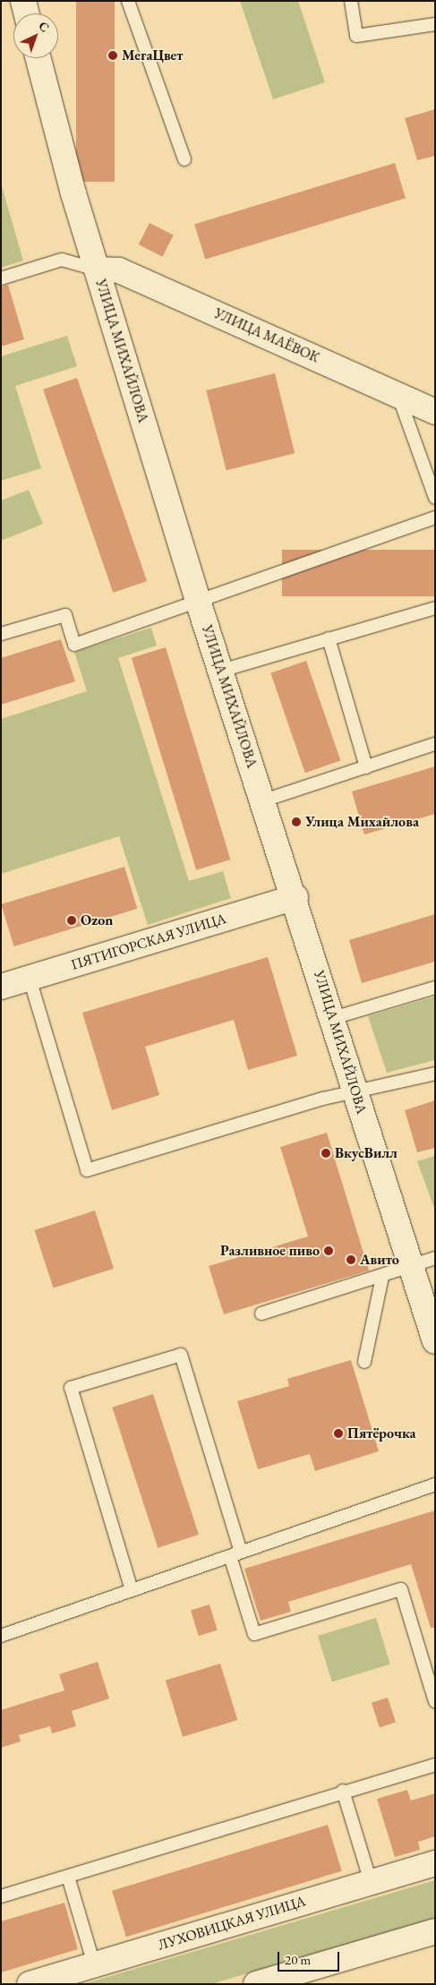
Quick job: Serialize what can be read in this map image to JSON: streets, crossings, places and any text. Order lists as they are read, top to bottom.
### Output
{
  "streets": {
    "street": [
      "УЛИЦА МАЁВОК",
      "УЛИЦА МИХАЙЛОВА",
      "ПЯТИГОРСКАЯ УЛИЦА",
      "ЛУХОВИЦКАЯ УЛИЦА"
    ]
  },
  "crossings": [
    ["УЛИЦА МАЁВОК", "УЛИЦА МИХАЙЛОВА"],
    ["УЛИЦА МИХАЙЛОВА", "ПЯТИГОРСКАЯ УЛИЦА"]
  ],
  "places": [
    "МегаЦвет",
    "Улица Михайлова",
    "Ozon",
    "ВкусВилл",
    "Разливное пиво",
    "Авито",
    "Пятёрочка"
  ],
  "scale_bar": "20 m",
  "north": "top right"
}
